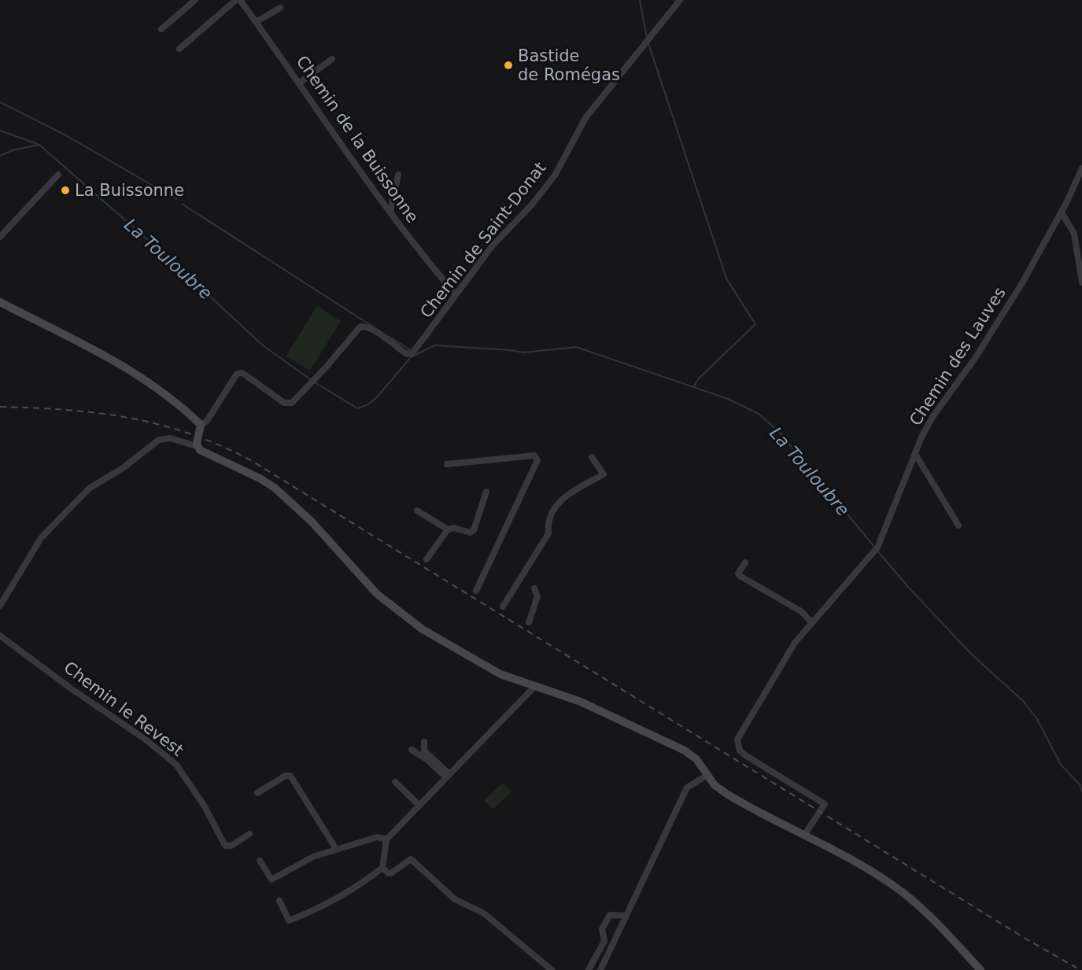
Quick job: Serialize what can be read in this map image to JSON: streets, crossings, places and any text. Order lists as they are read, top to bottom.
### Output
{
  "streets": {
    "street": [
      "Chemin de la Buissonne",
      "Chemin de Saint-Donat",
      "Chemin des Lauves",
      "Chemin le Revest"
    ]
  },
  "crossings": [
    ["Chemin de la Buissonne", "Chemin de Saint-Donat"]
  ],
  "water": ["La Touloubre"],
  "places": ["Bastide de Romégas", "La Buissonne"]
}
